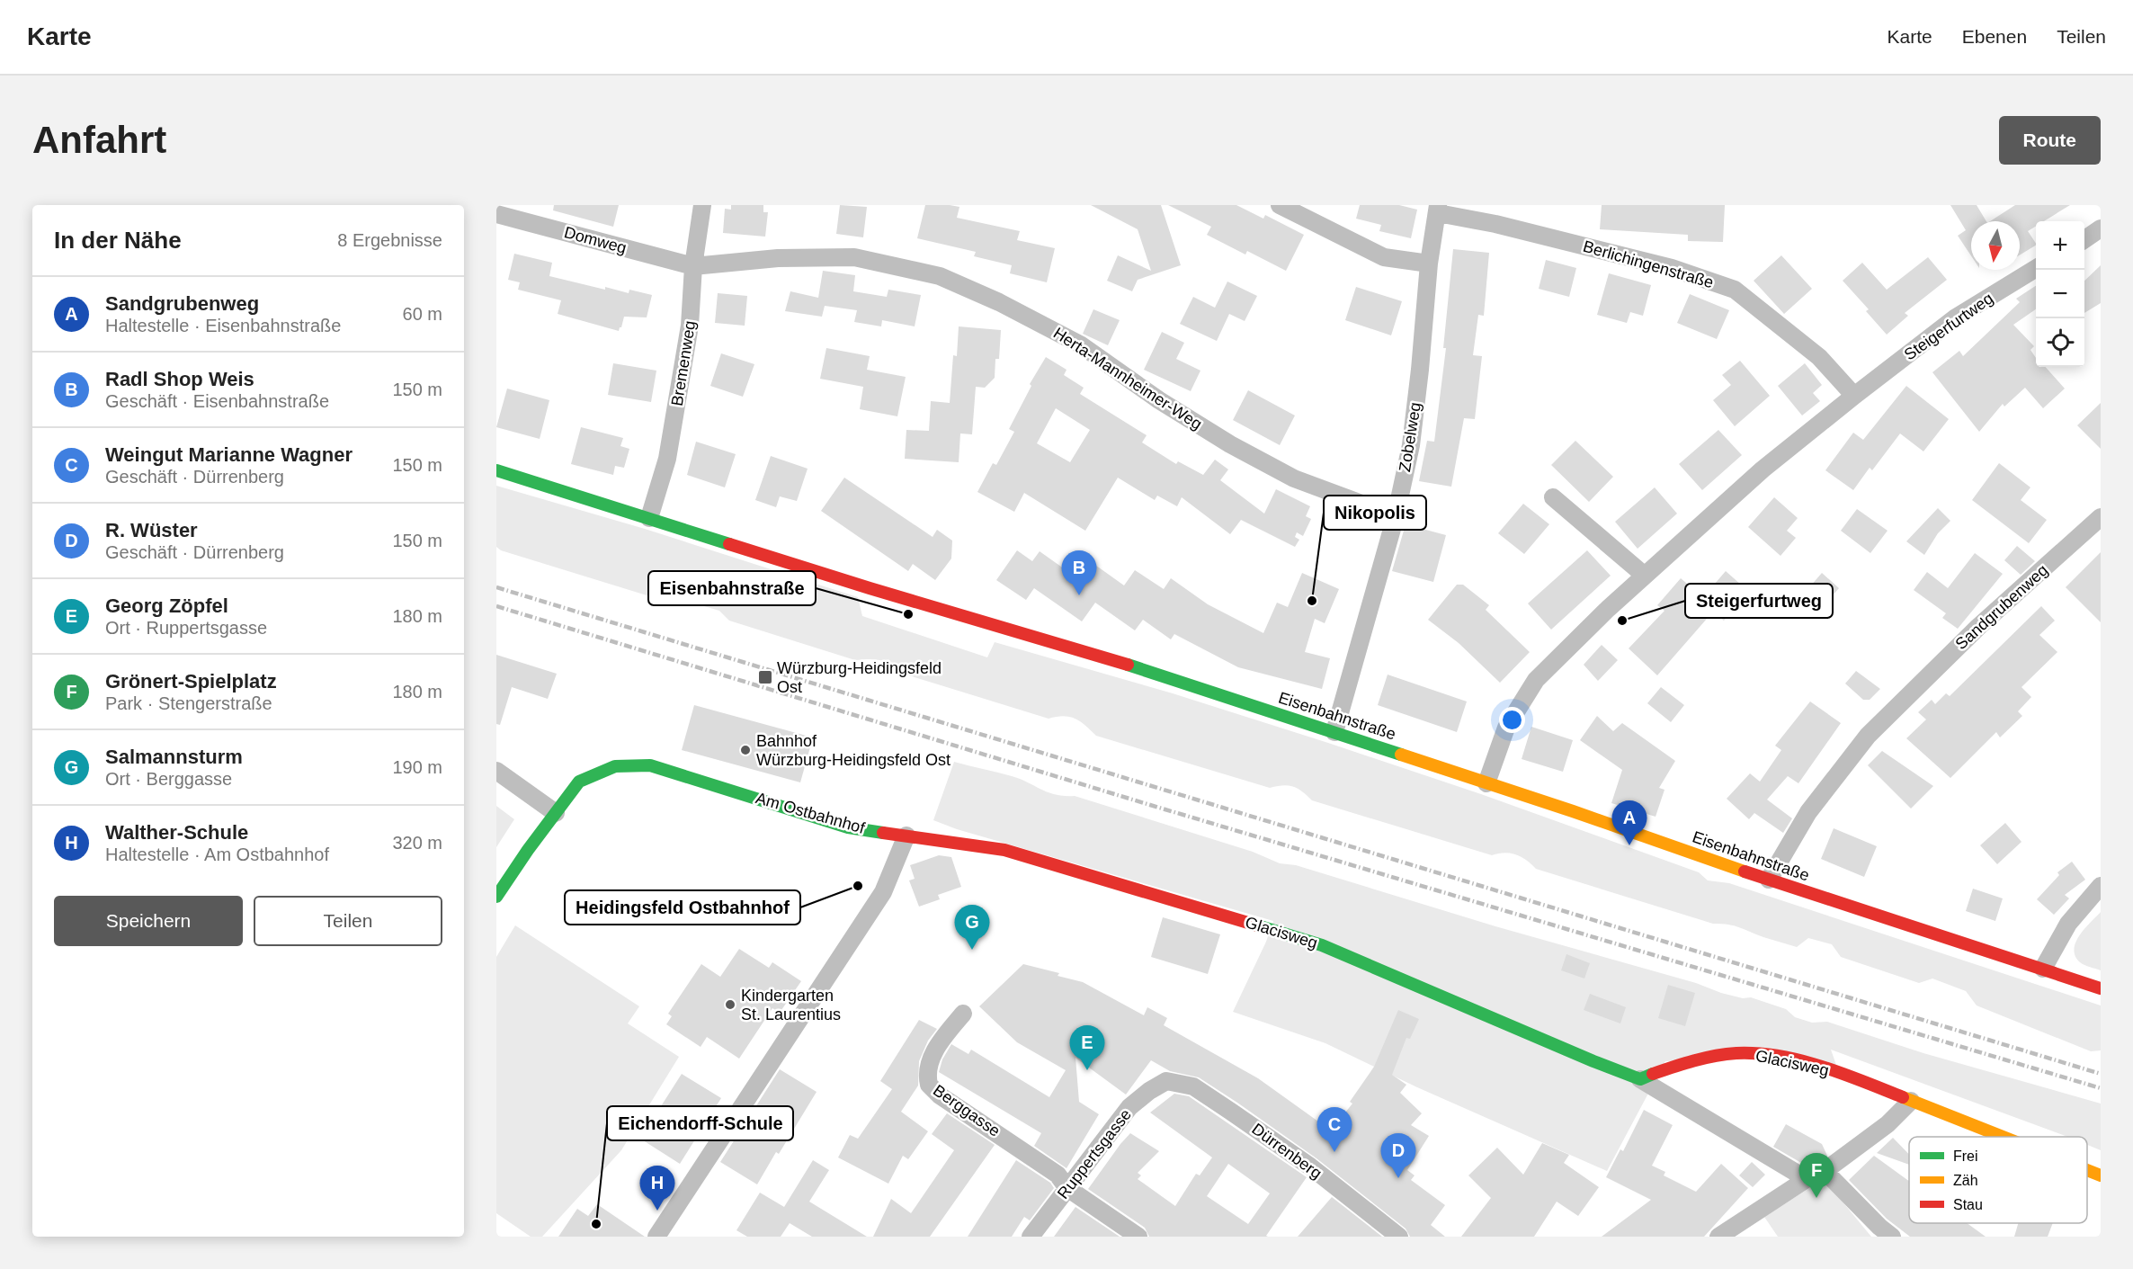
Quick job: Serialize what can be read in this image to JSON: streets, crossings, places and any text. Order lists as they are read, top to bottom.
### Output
{
  "streets": {
    "street": [
      "Domweg",
      "Berlichingenstraße",
      "Steigerfurtweg",
      "Bremenweg",
      "Herta-Mannheimer-Weg",
      "Zobelweg",
      "Sandgrubenweg",
      "Eisenbahnstraße",
      "Am Ostbahnhof",
      "Glacisweg",
      "Berggasse",
      "Dürrenberg",
      "Ruppertsgasse"
    ]
  },
  "crossings": [
    ["Domweg", "Bremenweg"],
    ["Domweg", "Herta-Mannheimer-Weg"],
    ["Berlichingenstraße", "Steigerfurtweg"],
    ["Berlichingenstraße", "Zobelweg"],
    ["Steigerfurtweg", "Eisenbahnstraße"],
    ["Bremenweg", "Herta-Mannheimer-Weg"],
    ["Bremenweg", "Eisenbahnstraße"],
    ["Herta-Mannheimer-Weg", "Zobelweg"],
    ["Zobelweg", "Eisenbahnstraße"],
    ["Sandgrubenweg", "Eisenbahnstraße"],
    ["Am Ostbahnhof", "Glacisweg"],
    ["Berggasse", "Ruppertsgasse"],
    ["Dürrenberg", "Ruppertsgasse"]
  ],
  "places": {
    "other": [
      "Nikopolis",
      "Eisenbahnstraße",
      "Steigerfurtweg",
      "Bahnhof Würzburg-Heidingsfeld Ost",
      "Heidingsfeld Ostbahnhof",
      "Kindergarten St. Laurentius",
      "Eichendorff-Schule"
    ],
    "transit": ["Würzburg-Heidingsfeld Ost"]
  },
  "legend": ["Frei", "Zäh", "Stau"],
  "north": "bottom",
  "page": {
    "header": "Karte",
    "nav": ["Karte", "Ebenen", "Teilen"],
    "buttons": [
      "Route",
      ["Speichern", "Teilen"]
    ],
    "title": "Anfahrt",
    "heading": ["In der Nähe", "8 Ergebnisse"],
    "map_buttons": ["+", "−"],
    "list": [
      {
        "mark": "A",
        "name": "Sandgrubenweg",
        "note": "Haltestelle · Eisenbahnstraße",
        "value": "60 m"
      },
      {
        "mark": "B",
        "name": "Radl Shop Weis",
        "note": "Geschäft · Eisenbahnstraße",
        "value": "150 m"
      },
      {
        "mark": "C",
        "name": "Weingut Marianne Wagner",
        "note": "Geschäft · Dürrenberg",
        "value": "150 m"
      },
      {
        "mark": "D",
        "name": "R. Wüster",
        "note": "Geschäft · Dürrenberg",
        "value": "150 m"
      },
      {
        "mark": "E",
        "name": "Georg Zöpfel",
        "note": "Ort · Ruppertsgasse",
        "value": "180 m"
      },
      {
        "mark": "F",
        "name": "Grönert-Spielplatz",
        "note": "Park · Stengerstraße",
        "value": "180 m"
      },
      {
        "mark": "G",
        "name": "Salmannsturm",
        "note": "Ort · Berggasse",
        "value": "190 m"
      },
      {
        "mark": "H",
        "name": "Walther-Schule",
        "note": "Haltestelle · Am Ostbahnhof",
        "value": "320 m"
      }
    ],
    "pins": [
      "B",
      "A",
      "G",
      "E",
      "C",
      "D",
      "F",
      "H"
    ]
  }
}
